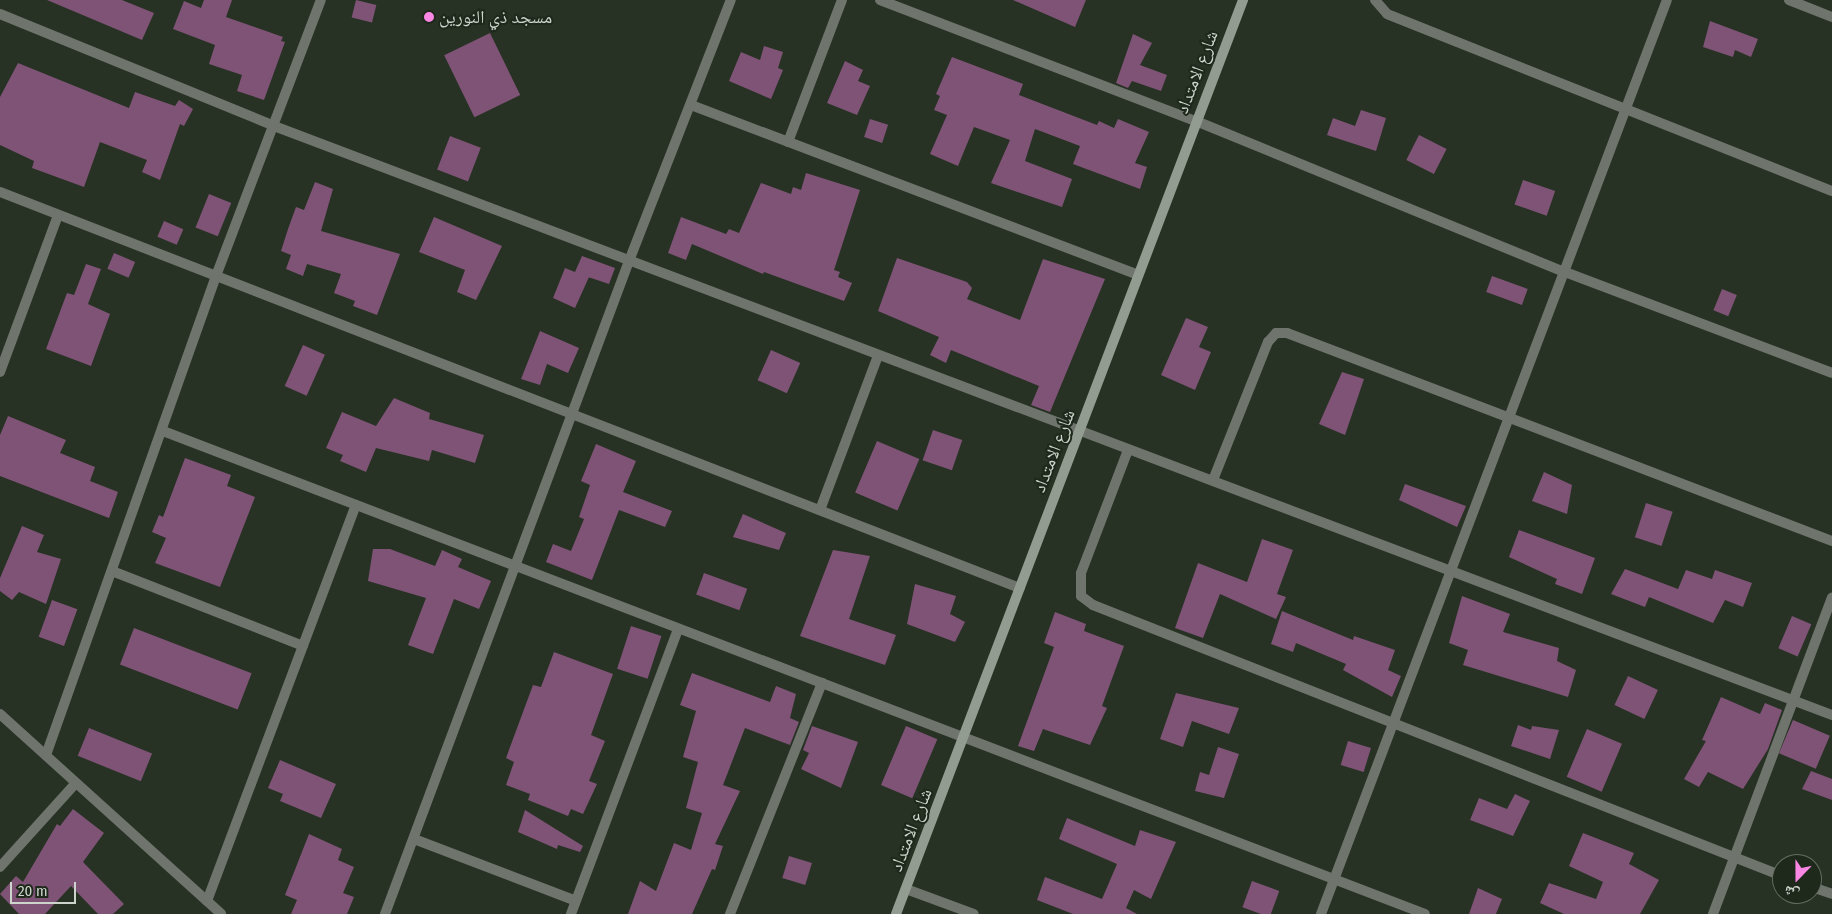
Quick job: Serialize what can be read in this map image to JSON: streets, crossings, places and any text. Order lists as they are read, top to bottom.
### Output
{
  "streets": {
    "street": ["شارع الامتداد"]
  },
  "places": ["مسجد ذي النورين"],
  "scale_bar": "20 m",
  "north": "bottom"
}
